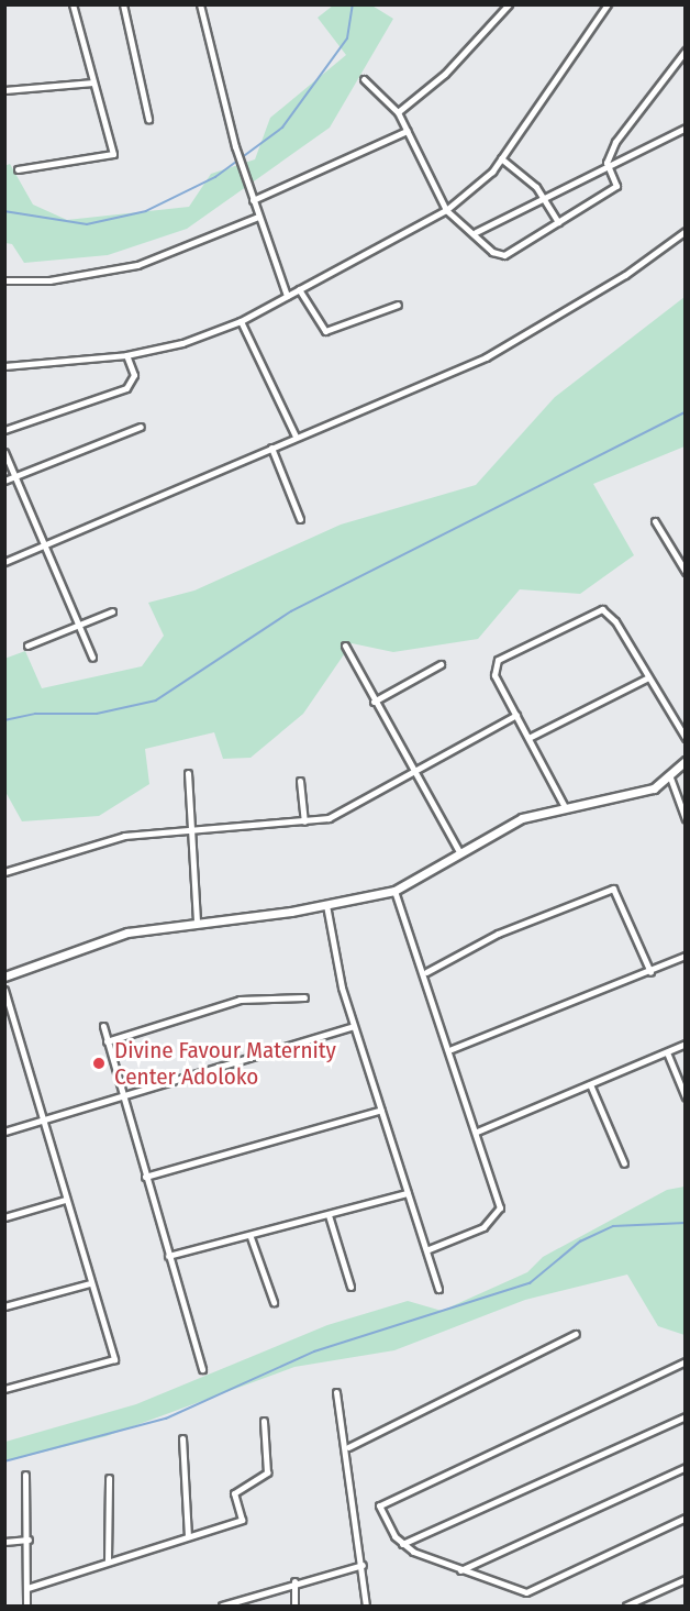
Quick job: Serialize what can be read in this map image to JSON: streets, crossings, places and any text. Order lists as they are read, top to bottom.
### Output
{
  "places": ["Divine Favour Maternity Center Adoloko"]
}
